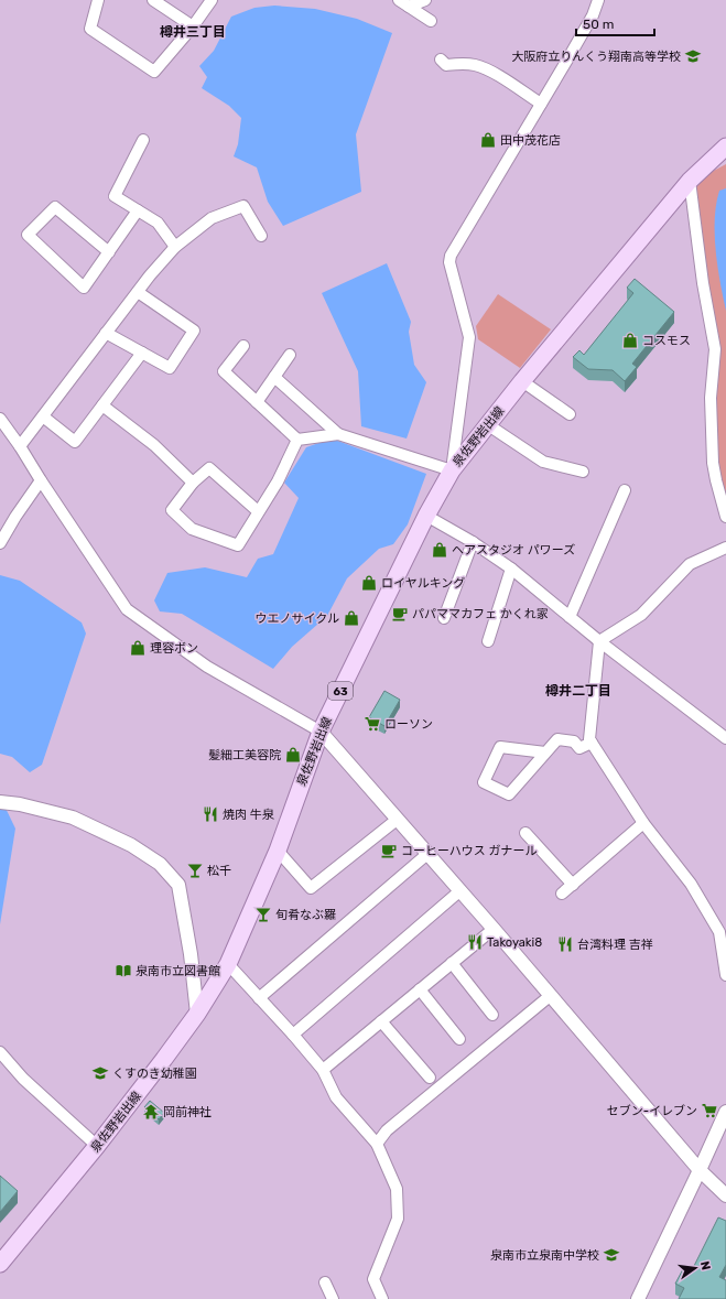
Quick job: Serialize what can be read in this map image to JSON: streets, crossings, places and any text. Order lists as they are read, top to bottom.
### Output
{
  "streets": {
    "main road": ["泉佐野岩出線", "63"]
  },
  "districts": ["樽井三丁目", "樽井二丁目"],
  "places": {
    "school or university": ["大阪府立りんくう翔南高等学校", "くすのき幼稚園", "泉南市立泉南中学校"],
    "shop": [
      "田中茂花店",
      "コスモス",
      "ヘアスタジオ パワーズ",
      "ロイヤルキング",
      "ウエノサイクル",
      "理容ボン",
      "髪細工美容院"
    ],
    "cafe": ["パパママカフェ かくれ家", "コーヒーハウス ガナール"],
    "supermarket": ["ローソン", "セブン-イレブン"],
    "restaurant": ["焼肉 牛泉", "Takoyaki8", "台湾料理 吉祥"],
    "bar": ["松千", "旬肴なぶ羅"],
    "library": ["泉南市立図書館"],
    "temple": ["岡前神社"]
  },
  "scale_bar": "50 m",
  "north": "right"
}
